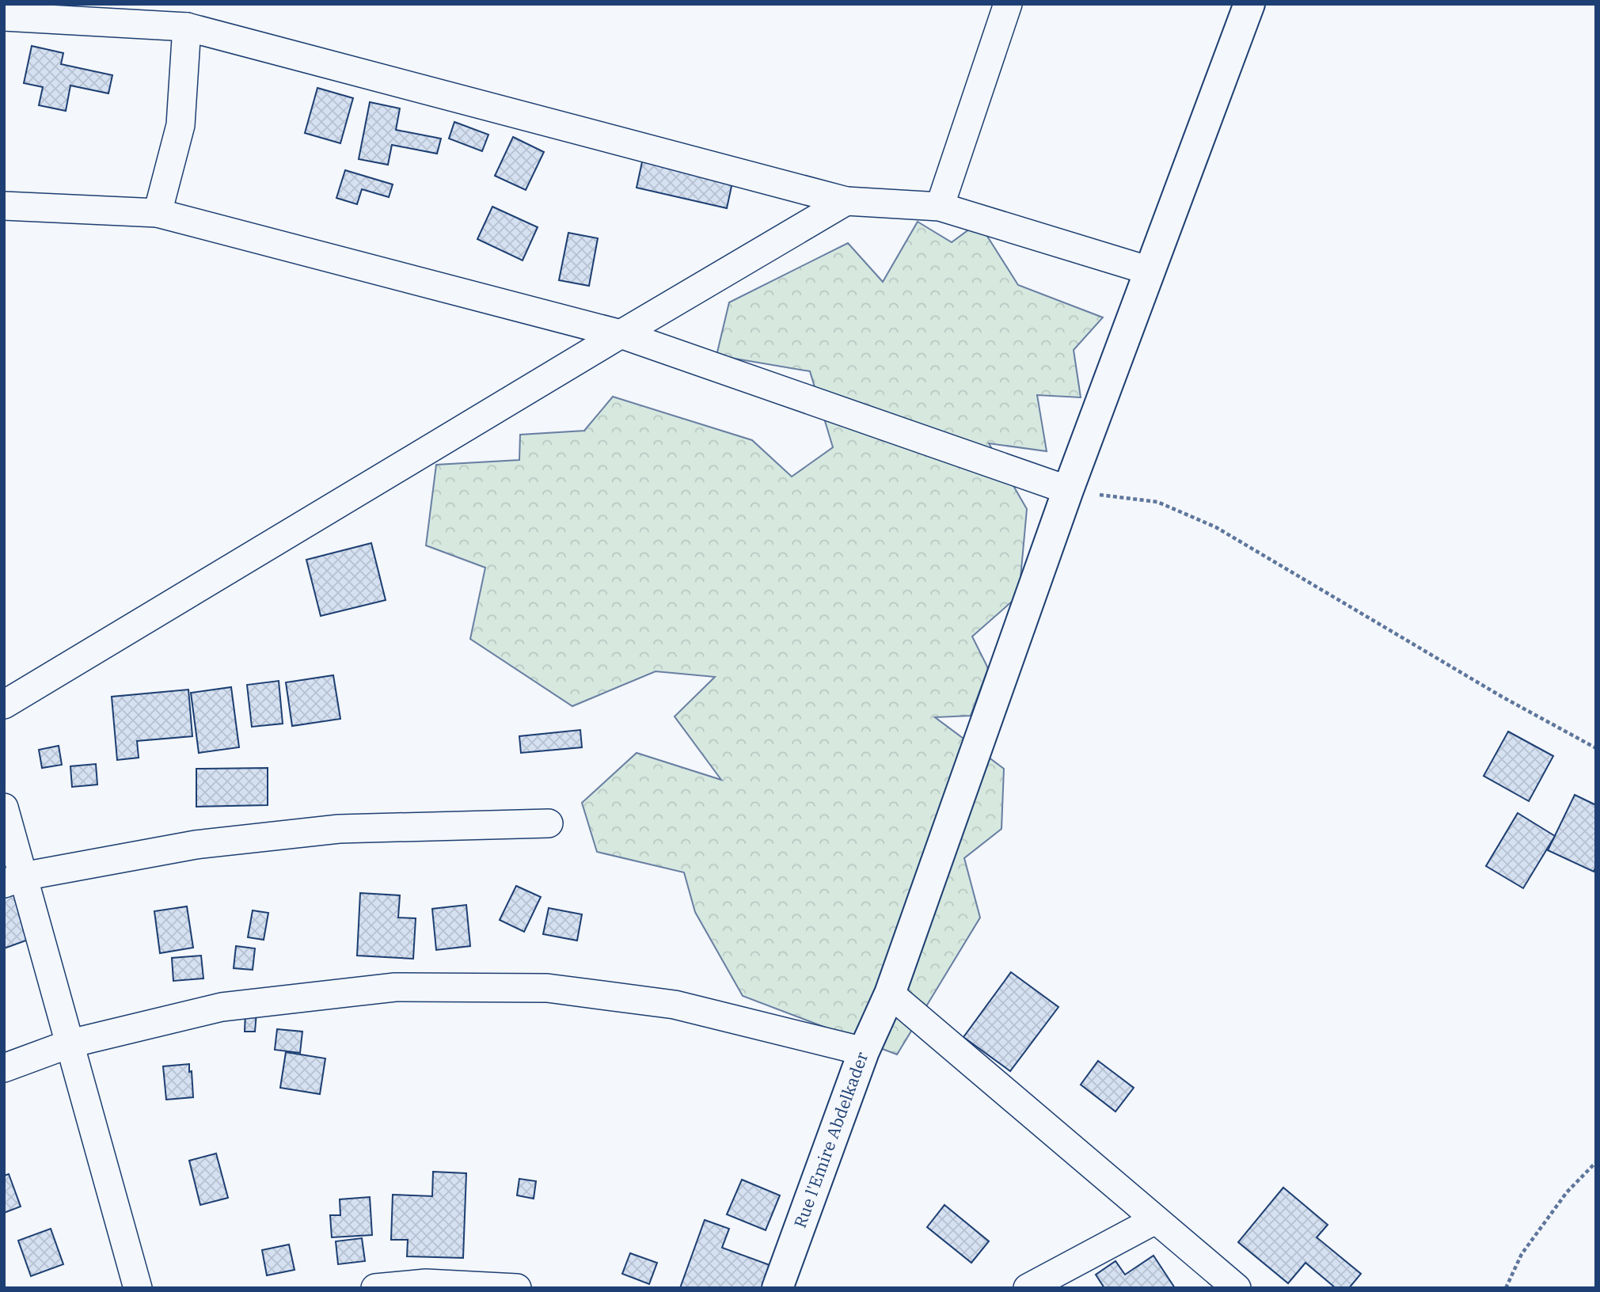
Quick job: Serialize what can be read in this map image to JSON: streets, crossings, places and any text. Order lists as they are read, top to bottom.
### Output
{
  "streets": {
    "main road": ["Rue l'Emire Abdelkader"]
  }
}
